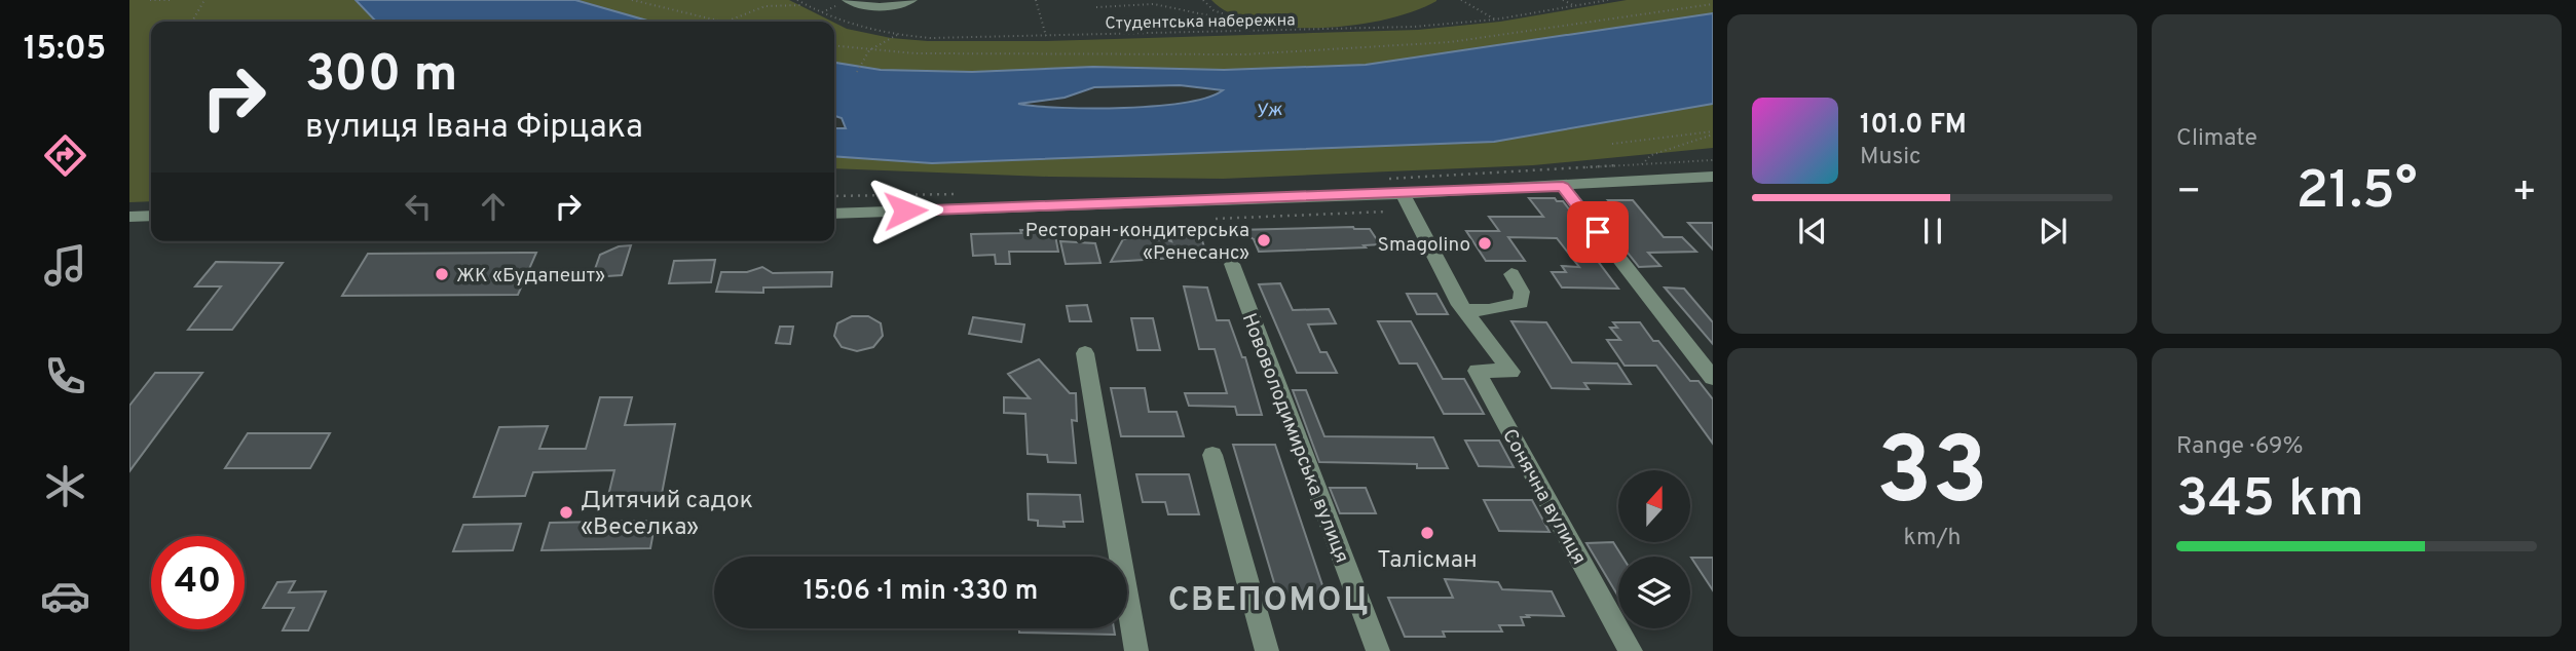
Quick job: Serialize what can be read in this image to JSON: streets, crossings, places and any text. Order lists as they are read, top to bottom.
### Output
{
  "streets": {
    "street": ["Нововолодимирська вулиця", "Сонячна вулиця"],
    "path": ["Студентська набережна"]
  },
  "districts": ["СВЕПОМОЦ"],
  "water": ["Уж"],
  "places": [
    "Ресторан-кондитерська «Ренесанс»",
    "Smagolino",
    "ЖК «Будапешт»",
    "Дитячий садок «Веселка»",
    "Талісман"
  ],
  "north": "top",
  "page": {
    "tabs": "15:05",
    "tile": [
      "Climate",
      ["33", "km/h"],
      ["Range · 69%", "345 km"]
    ],
    "turn": ["300 m", "вулиця Івана Фірцака"],
    "song": ["101.0 FM", "Music"],
    "heat": ["−", "21.5°", "+"],
    "limit": "40",
    "trip": "15:06 · 1 min · 330 m"
  }
}
